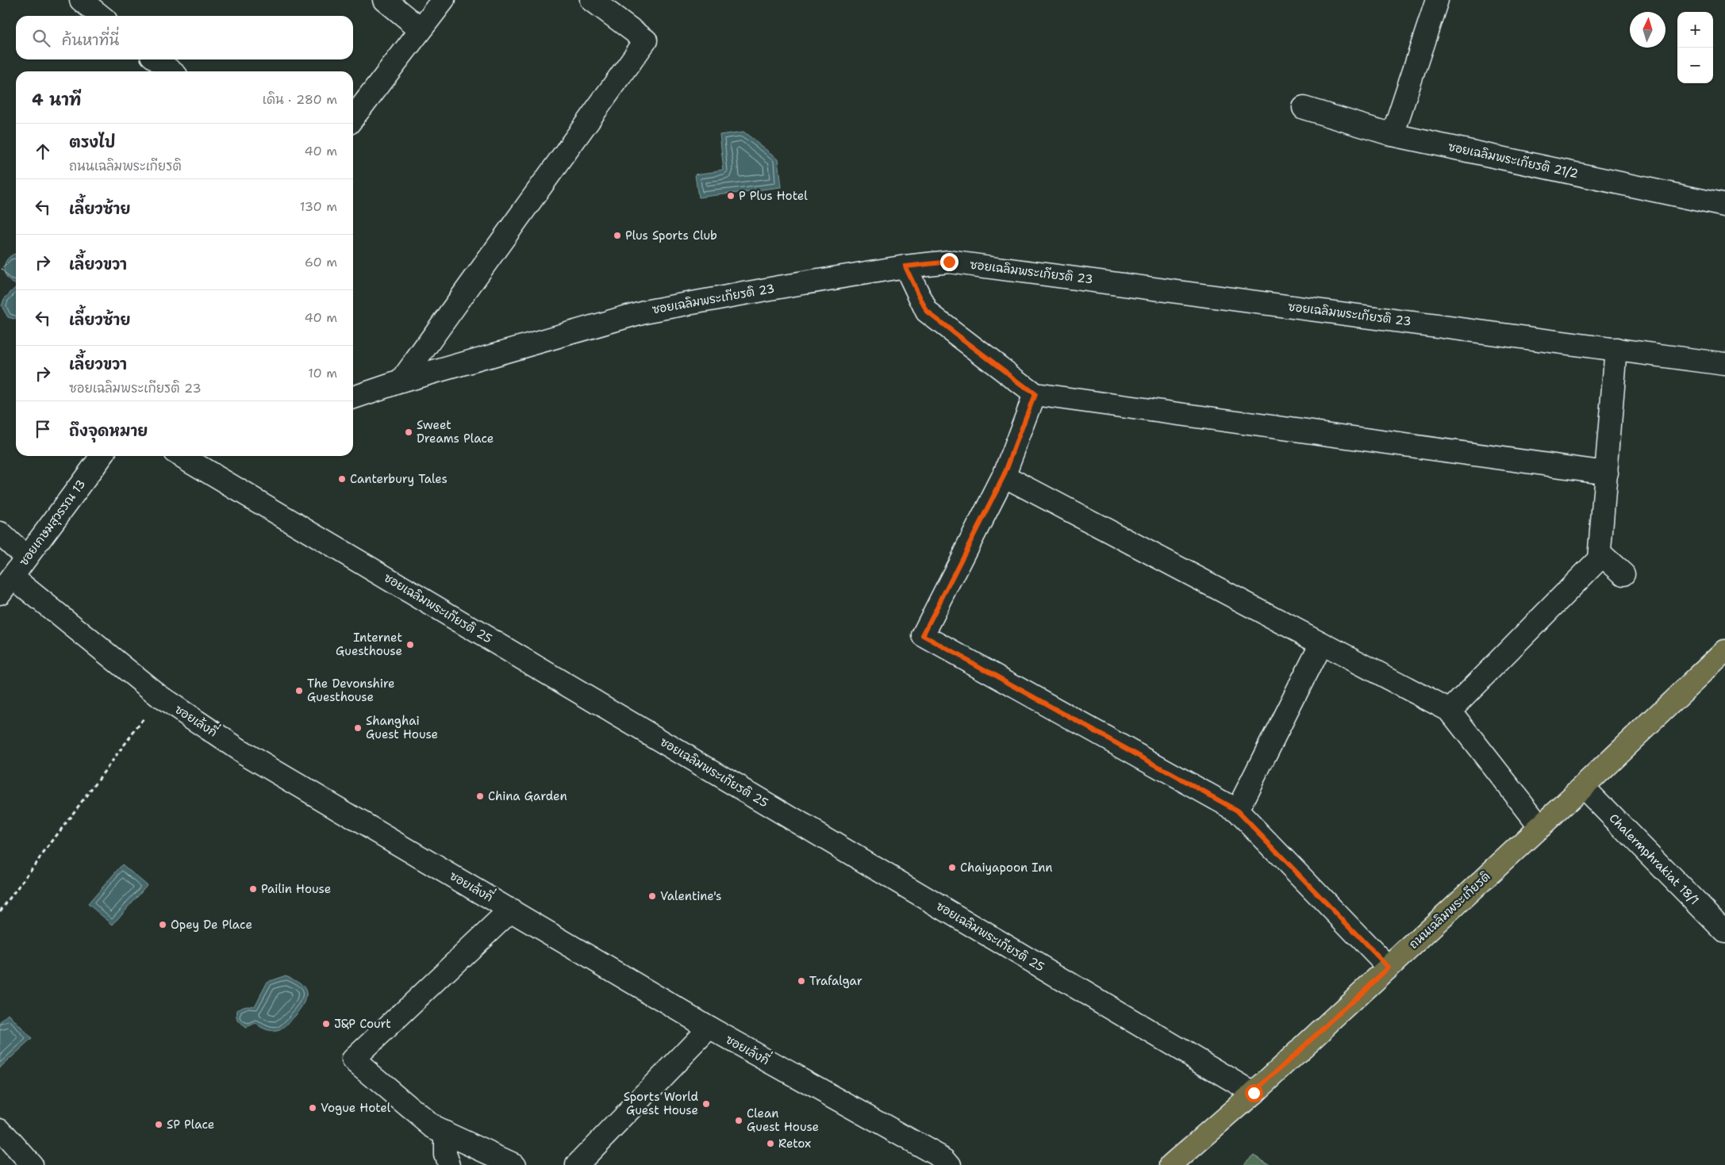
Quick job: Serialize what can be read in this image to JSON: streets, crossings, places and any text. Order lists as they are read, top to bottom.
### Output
{
  "streets": {
    "main road": ["ถนนเฉลิมพระเกียรติ"],
    "street": [
      "ซอยเฉลิมพระเกียรติ 21/2",
      "ซอยเฉลิมพระเกียรติ 23",
      "ซอยเกษมสุวรรณ 13",
      "ซอยเฉลิมพระเกียรติ 25",
      "ซอยเล้งกี่",
      "Chalermphrakiat 18/1"
    ]
  },
  "crossings": [
    ["ซอยเกษมสุวรรณ 13", "ซอยเล้งกี่"],
    ["ซอยเฉลิมพระเกียรติ 25", "ถนนเฉลิมพระเกียรติ"],
    ["Chalermphrakiat 18/1", "ถนนเฉลิมพระเกียรติ"]
  ],
  "places": [
    "P Plus Hotel",
    "Plus Sports Club",
    "Sweet Dreams Place",
    "Canterbury Tales",
    "Internet Guesthouse",
    "The Devonshire Guesthouse",
    "Shanghai Guest House",
    "China Garden",
    "Chaiyapoon Inn",
    "Pailin House",
    "Valentine's",
    "Opey De Place",
    "Trafalgar",
    "J&P Court",
    "Sports World Guest House",
    "Vogue Hotel",
    "Clean Guest House",
    "SP Place",
    "Retox"
  ],
  "north": "top",
  "page": {
    "map_buttons": ["+", "−"],
    "search": "ค้นหาที่นี่",
    "heading": ["4 นาที", "เดิน · 280 m"],
    "list": [
      ["ตรงไป", "ถนนเฉลิมพระเกียรติ", "40 m"],
      ["เลี้ยวซ้าย", "130 m"],
      ["เลี้ยวขวา", "60 m"],
      ["เลี้ยวซ้าย", "40 m"],
      ["เลี้ยวขวา", "ซอยเฉลิมพระเกียรติ 23", "10 m"],
      "ถึงจุดหมาย"
    ]
  }
}
